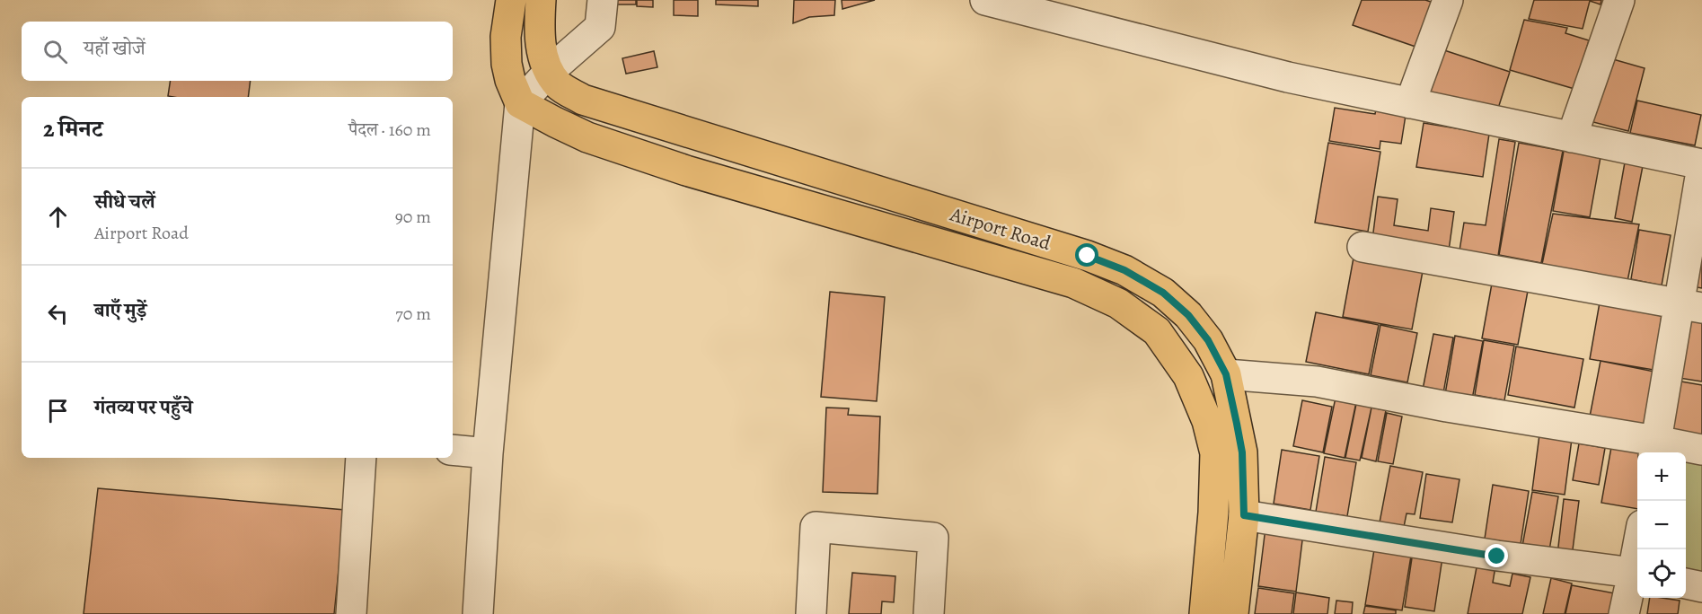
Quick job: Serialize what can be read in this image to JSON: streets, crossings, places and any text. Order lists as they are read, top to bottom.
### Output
{
  "streets": {
    "main road": ["Airport Road"]
  },
  "page": {
    "search": "यहाँ खोजें",
    "heading": ["2 मिनट", "पैदल · 160 m"],
    "list": [
      ["सीधे चलें", "Airport Road", "90 m"],
      ["बाएँ मुड़ें", "70 m"],
      "गंतव्य पर पहुँचे"
    ],
    "map_buttons": ["+", "−"]
  }
}
